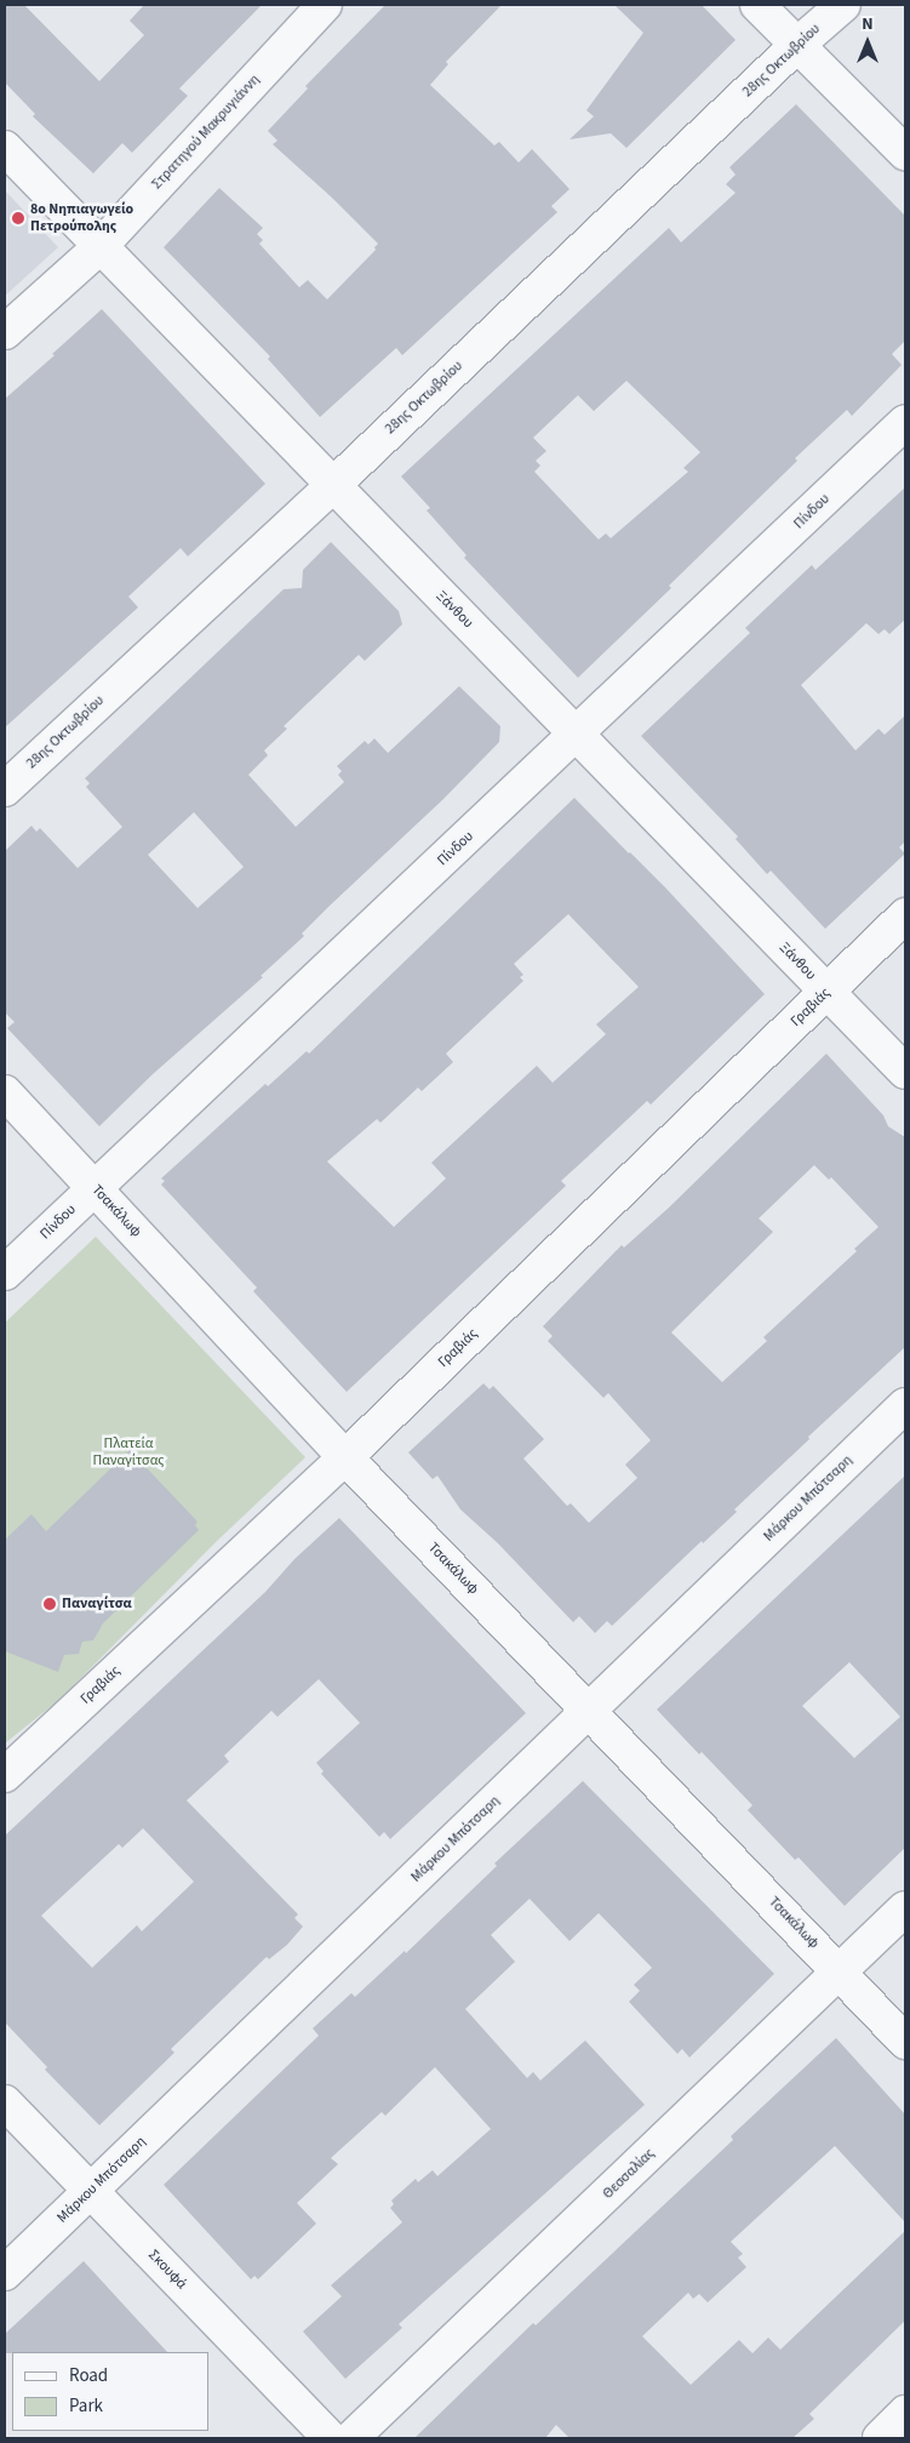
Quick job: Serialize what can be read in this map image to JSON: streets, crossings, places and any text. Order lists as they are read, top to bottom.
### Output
{
  "streets": {
    "street": [
      "28ης Οκτωβρίου",
      "Στρατηγού Μακρυγιάννη",
      "Πίνδου",
      "Ξάνθου",
      "Γραβιάς",
      "Τσακάλωφ",
      "Μάρκου Μπότσαρη",
      "Θεσσαλίας",
      "Σκουφά"
    ]
  },
  "crossings": [
    ["28ης Οκτωβρίου", "Ξάνθου"],
    ["Στρατηγού Μακρυγιάννη", "Ξάνθου"],
    ["Πίνδου", "Ξάνθου"],
    ["Πίνδου", "Τσακάλωφ"],
    ["Ξάνθου", "Γραβιάς"],
    ["Γραβιάς", "Τσακάλωφ"],
    ["Τσακάλωφ", "Μάρκου Μπότσαρη"],
    ["Τσακάλωφ", "Θεσσαλίας"],
    ["Μάρκου Μπότσαρη", "Σκουφά"]
  ],
  "parks": ["Πλατεία Παναγίτσας"],
  "places": ["8ο Νηπιαγωγείο Πετρούπολης", "Παναγίτσα"],
  "legend": ["Road", "Park"],
  "north": "top"
}
